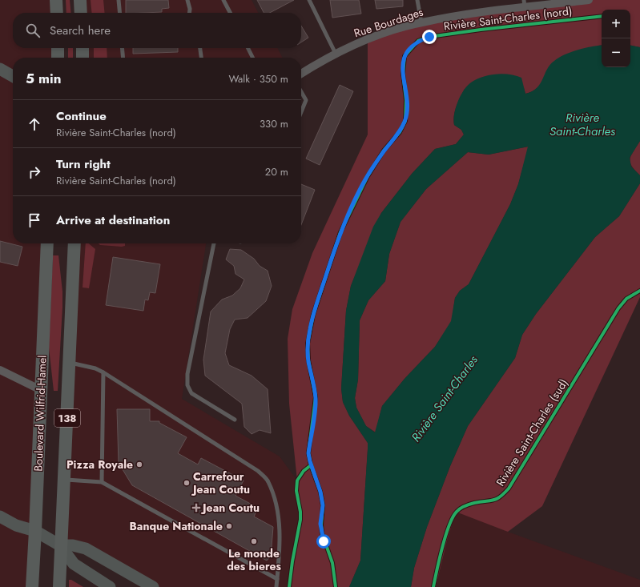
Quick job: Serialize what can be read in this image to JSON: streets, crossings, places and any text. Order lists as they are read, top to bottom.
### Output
{
  "streets": {
    "main road": ["Boulevard Wilfrid-Hamel", "138"],
    "street": ["Rue Bourdages"],
    "cycle path": ["Rivière Saint-Charles (nord)", "Rivière Saint-Charles (sud)"]
  },
  "water": ["Rivière Saint-Charles"],
  "places": {
    "other": [
      "Pizza Royale",
      "Carrefour Jean Coutu",
      "Banque Nationale",
      "Le monde des bieres"
    ],
    "health": ["Jean Coutu"]
  },
  "page": {
    "map_buttons": ["+", "−"],
    "search": "Search here",
    "heading": ["5 min", "Walk · 350 m"],
    "list": [
      ["Continue", "Rivière Saint-Charles (nord)", "330 m"],
      ["Turn right", "Rivière Saint-Charles (nord)", "20 m"],
      "Arrive at destination"
    ]
  }
}
